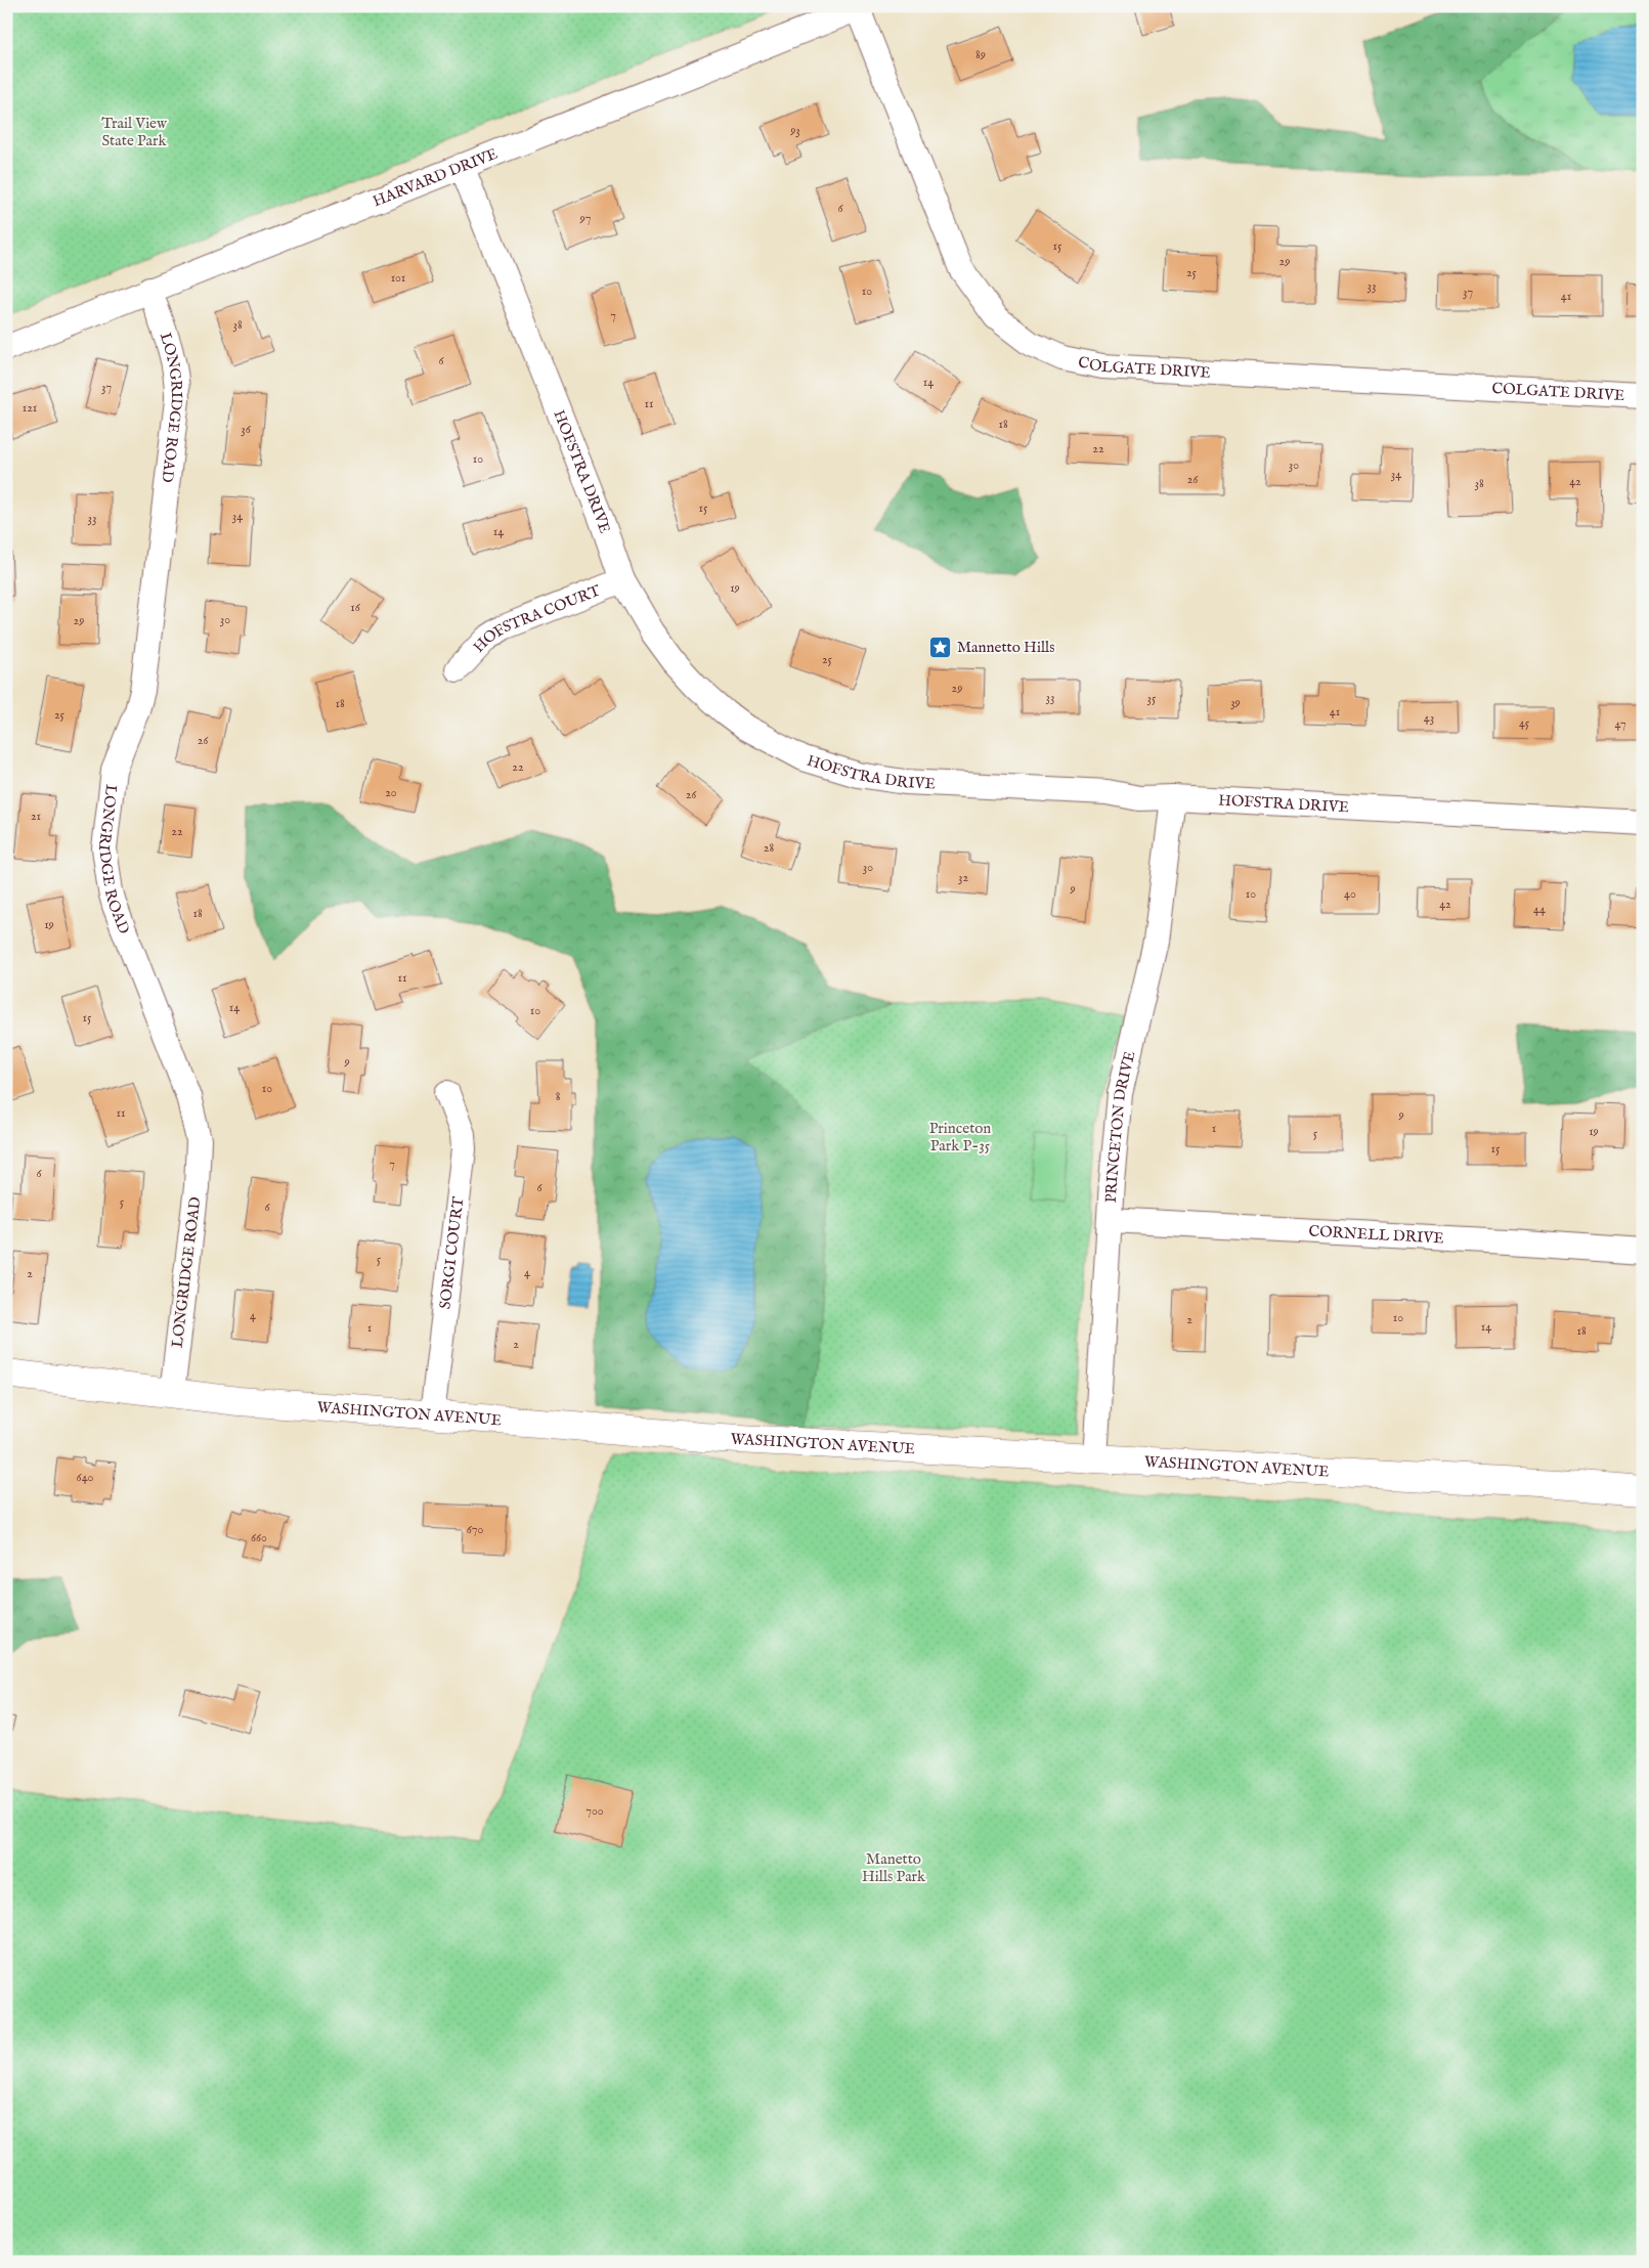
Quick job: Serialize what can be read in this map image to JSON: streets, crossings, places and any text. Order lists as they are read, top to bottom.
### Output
{
  "streets": {
    "main road": ["WASHINGTON AVENUE"],
    "street": [
      "HARVARD DRIVE",
      "COLGATE DRIVE",
      "LONGRIDGE ROAD",
      "HOFSTRA DRIVE",
      "HOFSTRA COURT",
      "PRINCETON DRIVE",
      "CORNELL DRIVE",
      "SORGI COURT"
    ]
  },
  "crossings": [
    ["HARVARD DRIVE", "COLGATE DRIVE"],
    ["HARVARD DRIVE", "LONGRIDGE ROAD"],
    ["HARVARD DRIVE", "HOFSTRA DRIVE"],
    ["LONGRIDGE ROAD", "WASHINGTON AVENUE"],
    ["HOFSTRA DRIVE", "HOFSTRA COURT"],
    ["HOFSTRA DRIVE", "PRINCETON DRIVE"],
    ["PRINCETON DRIVE", "CORNELL DRIVE"],
    ["PRINCETON DRIVE", "WASHINGTON AVENUE"],
    ["SORGI COURT", "WASHINGTON AVENUE"]
  ],
  "parks": ["Trail View State Park", "Princeton Park P-35", "Manetto Hills Park"],
  "places": {
    "place": ["Mannetto Hills"]
  },
  "house_numbers": [
    "89",
    "93",
    "6",
    "97",
    "15",
    "29",
    "25",
    "101",
    "33",
    "10",
    "37",
    "41",
    "7",
    "38",
    "6",
    "14",
    "37",
    "11",
    "121",
    "18",
    "36",
    "22",
    "10",
    "30",
    "34",
    "26",
    "42",
    "38",
    "15",
    "34",
    "33",
    "14",
    "19",
    "16",
    "30",
    "29",
    "25",
    "29",
    "33",
    "35",
    "39",
    "18",
    "41",
    "25",
    "43",
    "45",
    "47",
    "26",
    "22",
    "20",
    "26",
    "21",
    "22",
    "28",
    "30",
    "32",
    "9",
    "10",
    "40",
    "42",
    "44",
    "18",
    "19",
    "11",
    "14",
    "10",
    "15",
    "9",
    "10",
    "8",
    "11",
    "9",
    "1",
    "19",
    "5",
    "15",
    "7",
    "6",
    "6",
    "5",
    "6",
    "5",
    "4",
    "2",
    "4",
    "10",
    "2",
    "14",
    "1",
    "18",
    "2",
    "640",
    "670",
    "660",
    "700"
  ]
}
